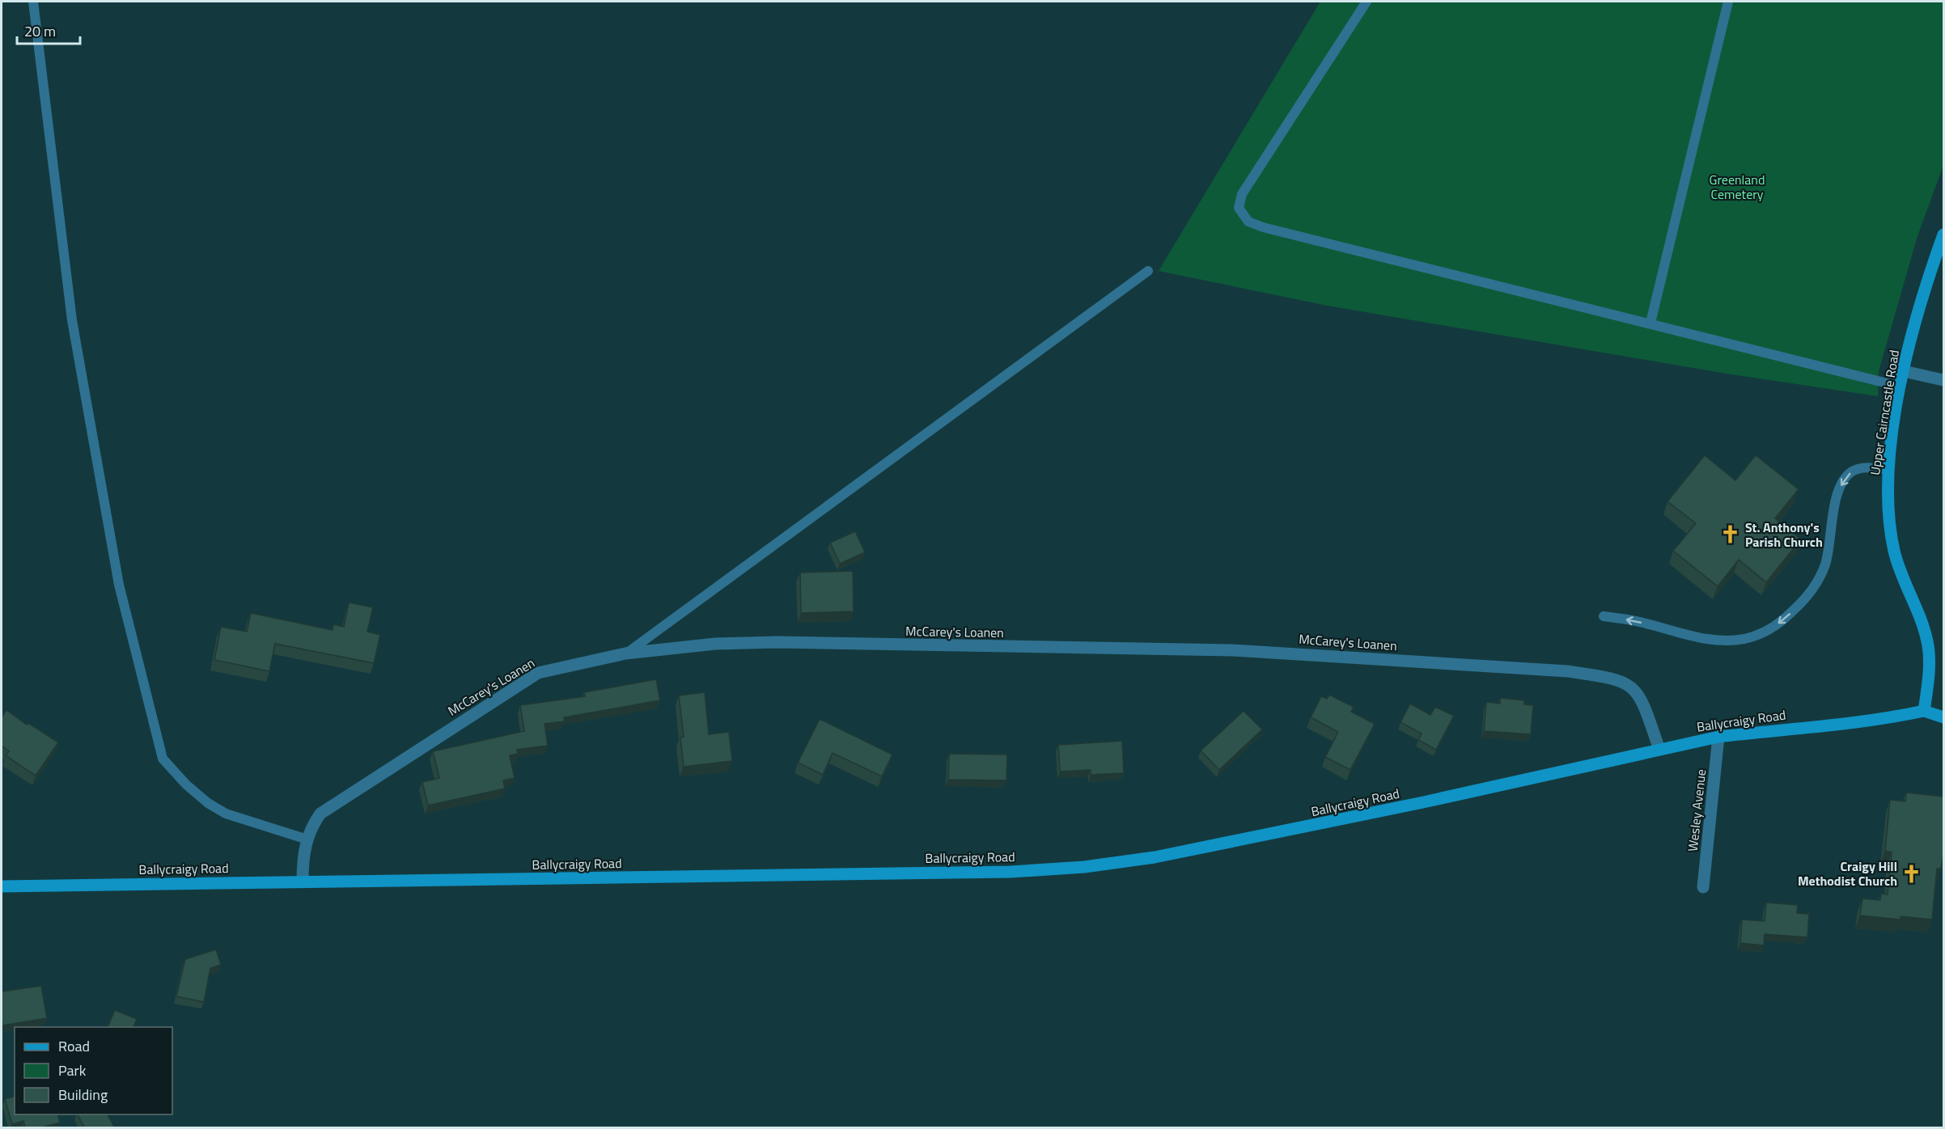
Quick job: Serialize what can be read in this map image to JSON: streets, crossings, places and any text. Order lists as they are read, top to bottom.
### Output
{
  "streets": {
    "street": [
      "Upper Cairncastle Road",
      "McCarey's Loanen",
      "Ballycraigy Road",
      "Wesley Avenue"
    ]
  },
  "crossings": [
    ["Upper Cairncastle Road", "Ballycraigy Road"],
    ["McCarey's Loanen", "Ballycraigy Road"],
    ["Ballycraigy Road", "Wesley Avenue"]
  ],
  "parks": ["Greenland Cemetery"],
  "places": {
    "church": ["St. Anthony's Parish Church", "Craigy Hill Methodist Church"]
  },
  "legend": ["Road", "Park", "Building"],
  "scale_bar": "20 m"
}
